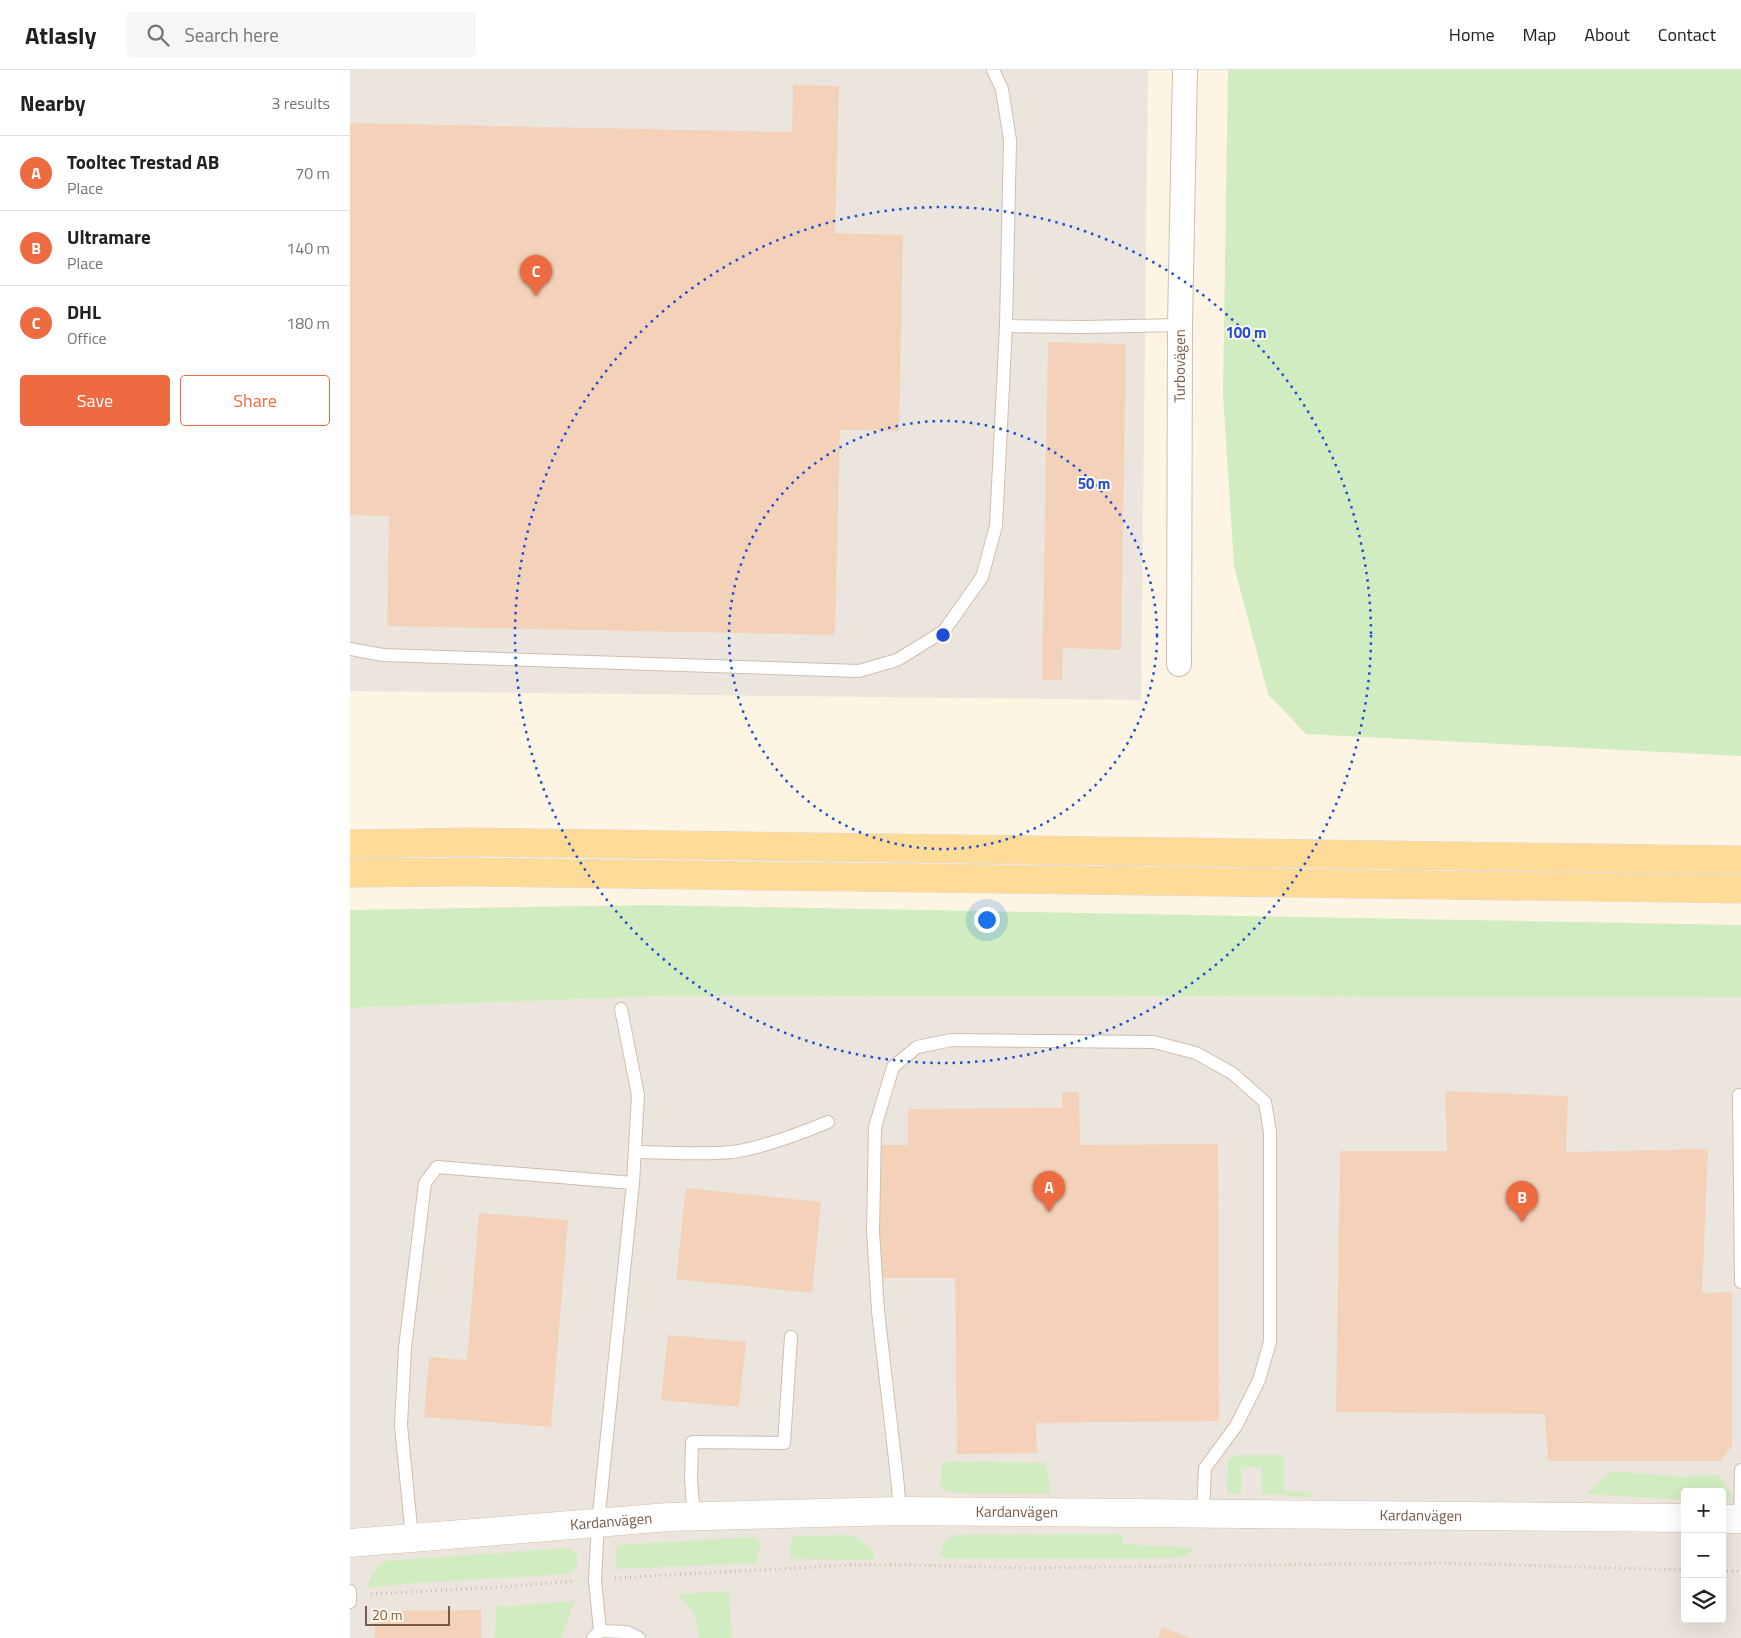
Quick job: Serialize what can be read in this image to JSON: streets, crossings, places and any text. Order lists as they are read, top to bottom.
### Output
{
  "streets": {
    "street": ["Turbovägen", "Kardanvägen"]
  },
  "scale_bar": "20 m",
  "page": {
    "header": "Atlasly",
    "search": "Search here",
    "nav": [
      "Home",
      "Map",
      "About",
      "Contact"
    ],
    "heading": ["Nearby", "3 results"],
    "list": [
      {
        "mark": "A",
        "name": "Tooltec Trestad AB",
        "note": "Place",
        "value": "70 m"
      },
      {
        "mark": "B",
        "name": "Ultramare",
        "note": "Place",
        "value": "140 m"
      },
      {
        "mark": "C",
        "name": "DHL",
        "note": "Office",
        "value": "180 m"
      }
    ],
    "pins": ["C", "A", "B"],
    "buttons": ["Save", "Share"],
    "map_buttons": ["+", "−"],
    "scale": "20 m"
  },
  "rings": ["100 m", "50 m"]
}
